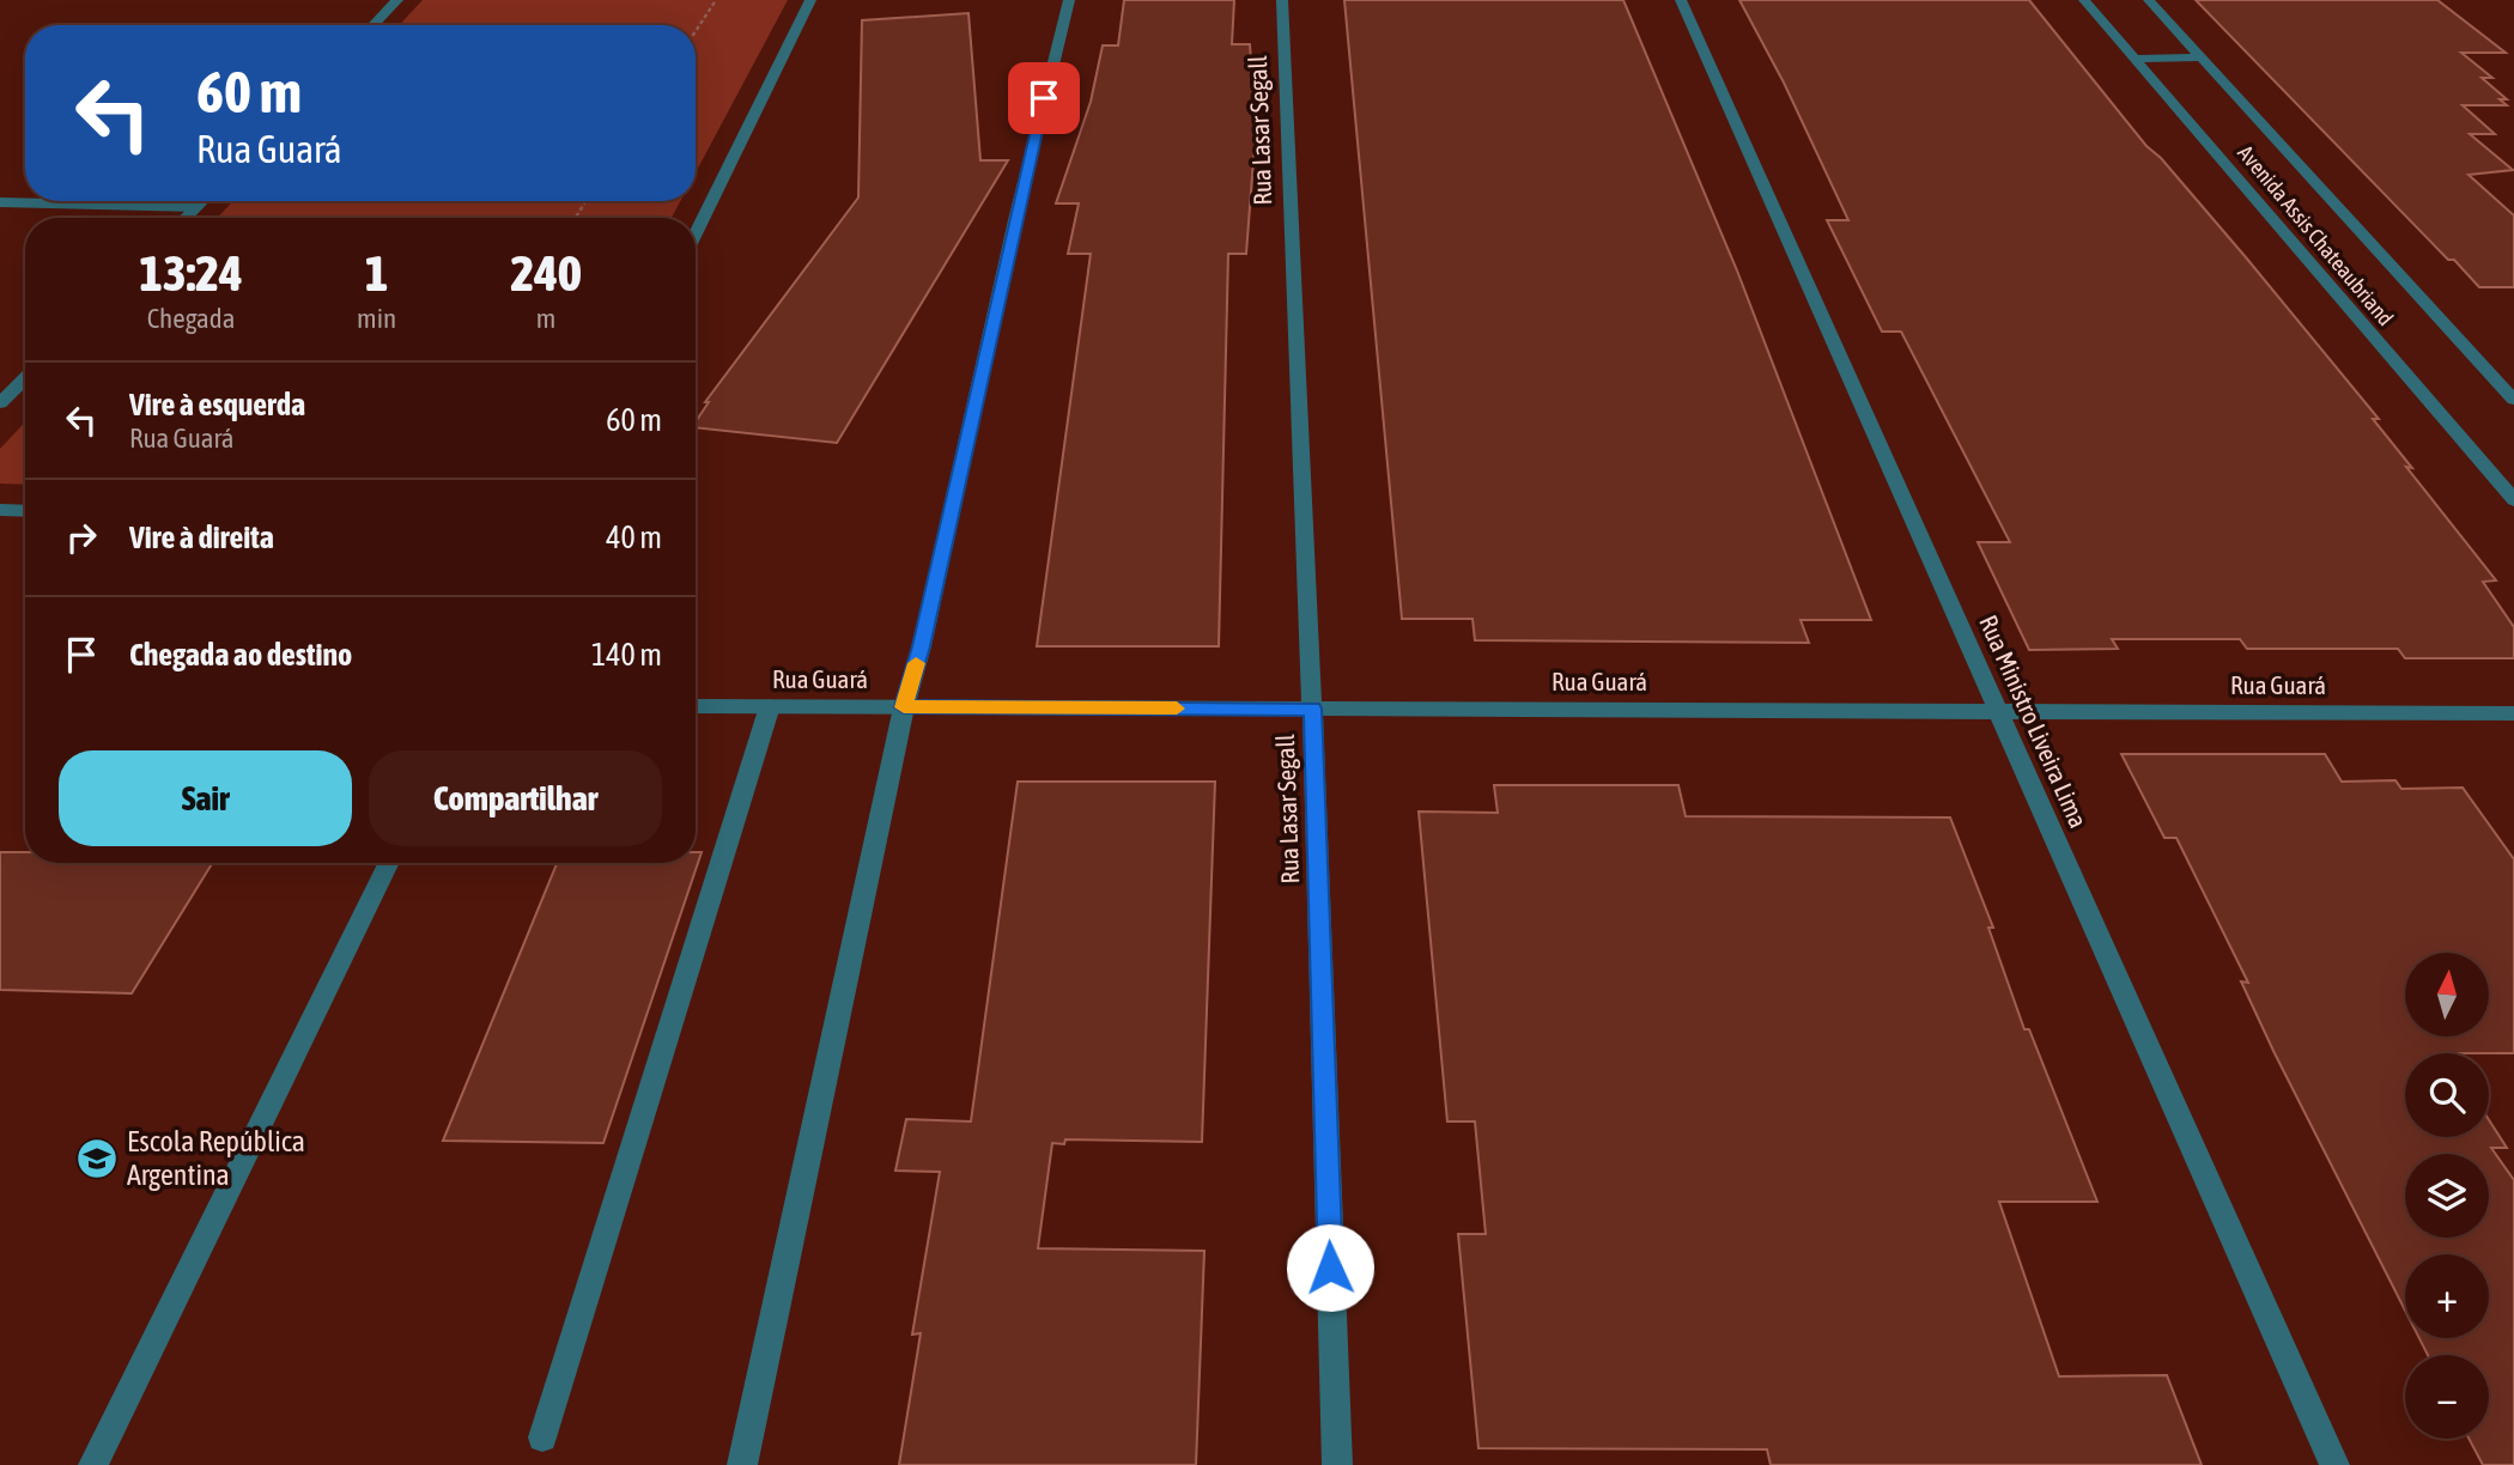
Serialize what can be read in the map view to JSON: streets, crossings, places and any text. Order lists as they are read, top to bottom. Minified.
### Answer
{"streets":{"street":["Rua Lasar Segall","Avenida Assis Chateaubriand","Rua Guará","Rua Ministro Liveira Lima"]},"crossings":[["Rua Lasar Segall","Rua Guará"],["Rua Guará","Rua Ministro Liveira Lima"]],"places":{"school or university":["Escola República Argentina"]},"north":"top","page":{"turn":["60 m","Rua Guará"],"eta":["13:24","Chegada","1","min","240","m"],"list":[{"name":"Vire à esquerda","note":"Rua Guará","value":"60 m"},{"name":"Vire à direita","value":"40 m"},{"name":"Chegada ao destino","value":"140 m"}],"buttons":["Sair","Compartilhar"],"map_buttons":["+","−"]}}
